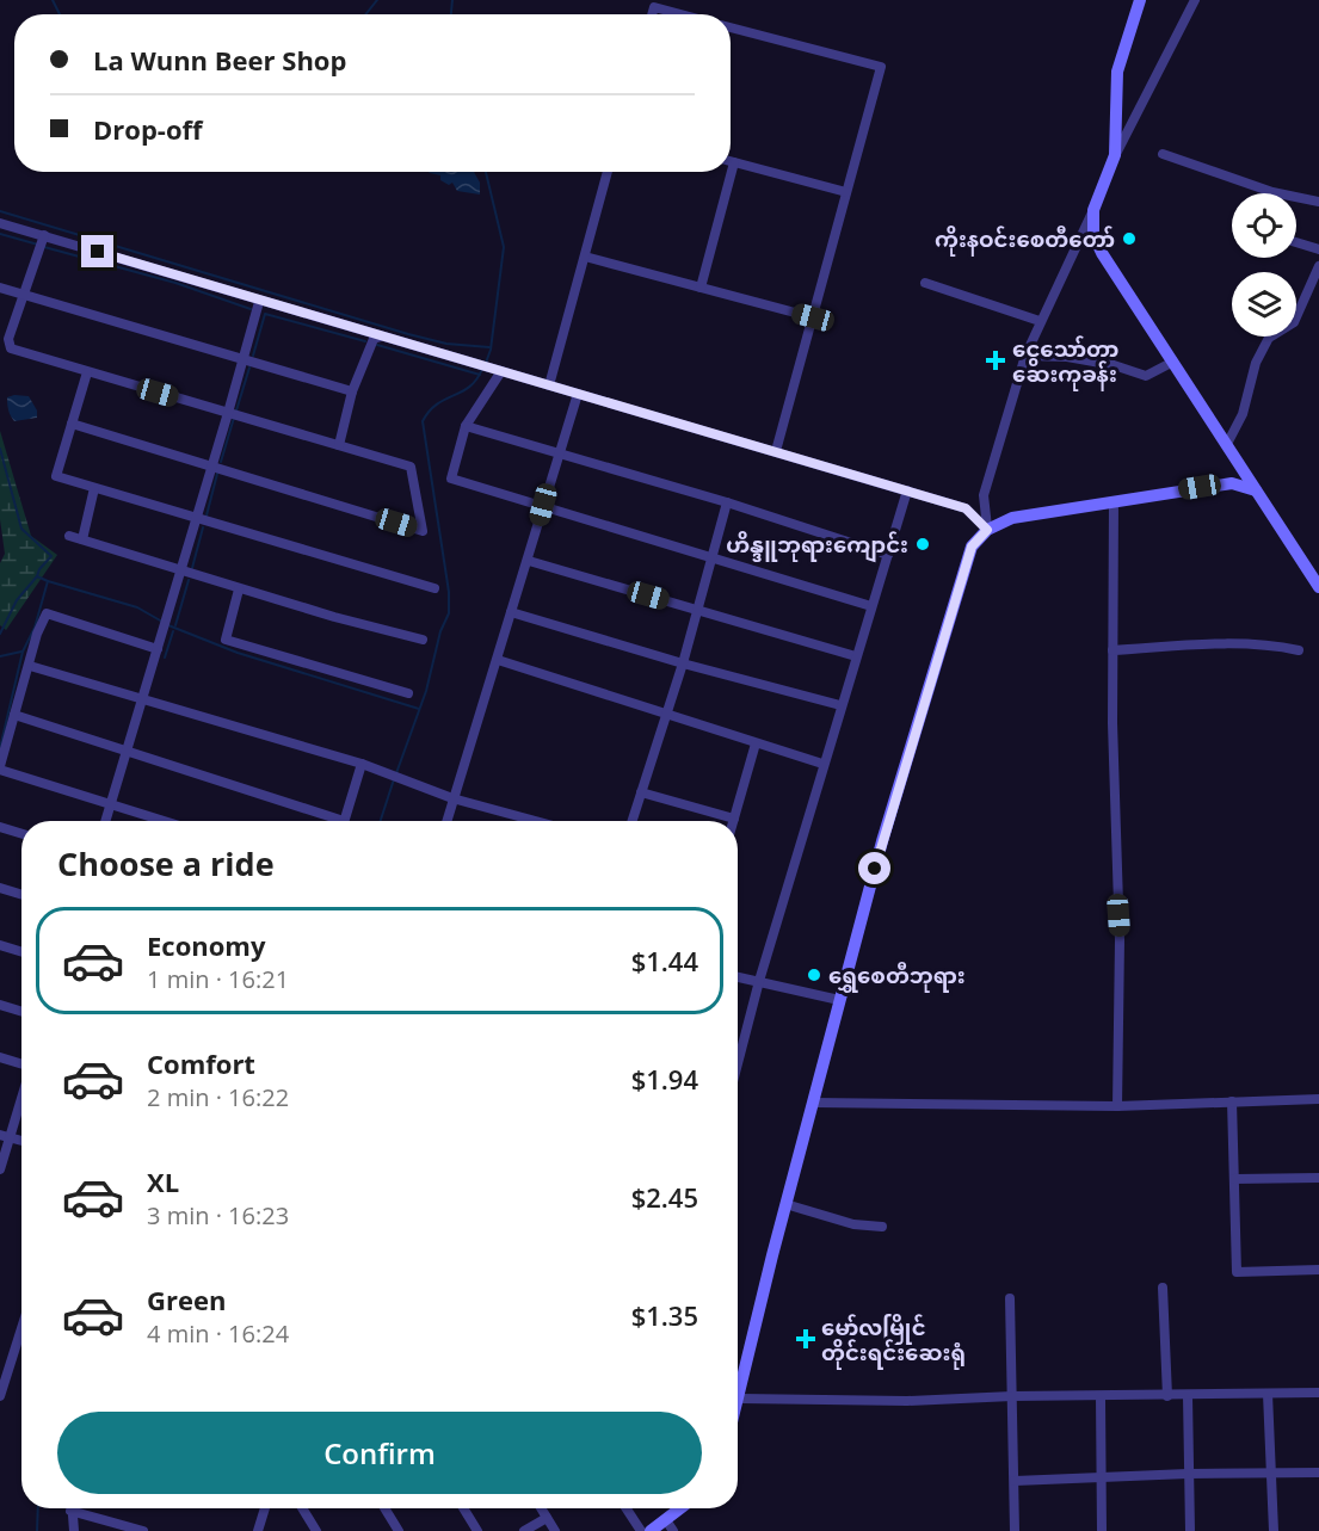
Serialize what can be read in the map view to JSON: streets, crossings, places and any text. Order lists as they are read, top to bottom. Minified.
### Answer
{"places":{"other":["ကိုးနဝင်းစေတီတော်","ဟိန္ဒူဘုရားကျောင်း","ရွှေစေတီဘုရား"],"health":["ငွေသော်တာ ဆေးကုခန်း","မော်လမြိုင် တိုင်းရင်းဆေးရုံ"]},"page":{"banner":["La Wunn Beer Shop","Drop-off"],"heading":"Choose a ride","list":[{"name":"Economy","note":"1 min · 16:21","value":"$1.44"},{"name":"Comfort","note":"2 min · 16:22","value":"$1.94"},{"name":"XL","note":"3 min · 16:23","value":"$2.45"},{"name":"Green","note":"4 min · 16:24","value":"$1.35"}],"buttons":"Confirm"}}
